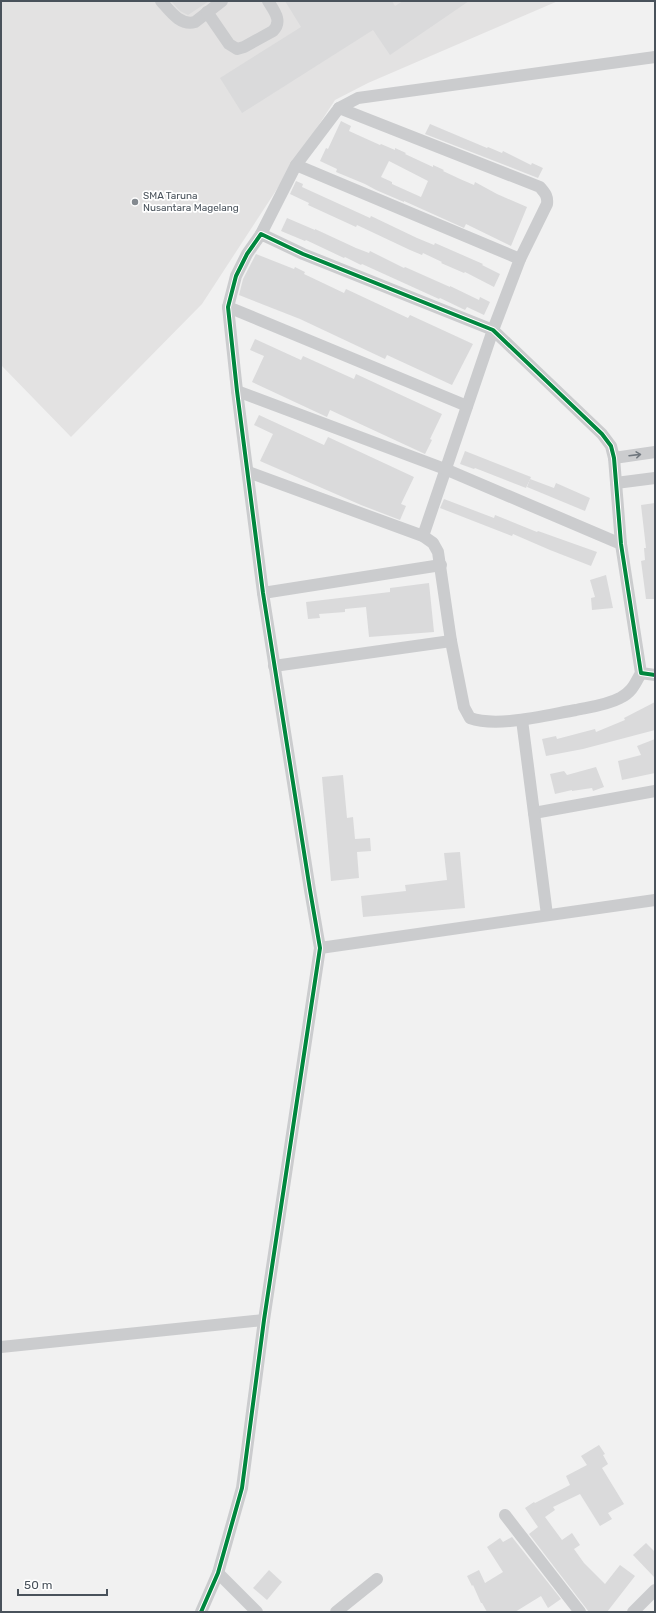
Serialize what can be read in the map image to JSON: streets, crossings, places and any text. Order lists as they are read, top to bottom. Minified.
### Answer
{"places":["SMA Taruna Nusantara Magelang"],"scale_bar":"50 m"}
